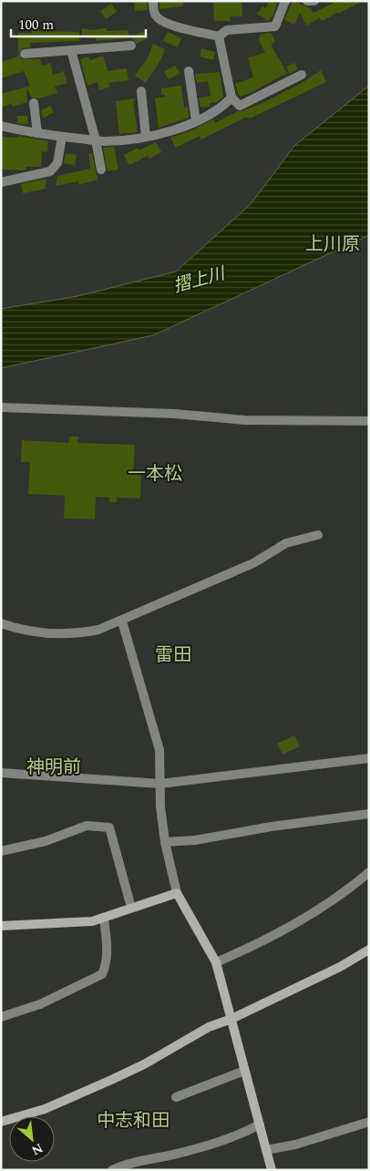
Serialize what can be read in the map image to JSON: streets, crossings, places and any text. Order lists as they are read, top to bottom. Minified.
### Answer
{"districts":["上川原","一本松","雷田","神明前","中志和田"],"water":["摺上川"],"scale_bar":"100 m","north":"bottom right"}
